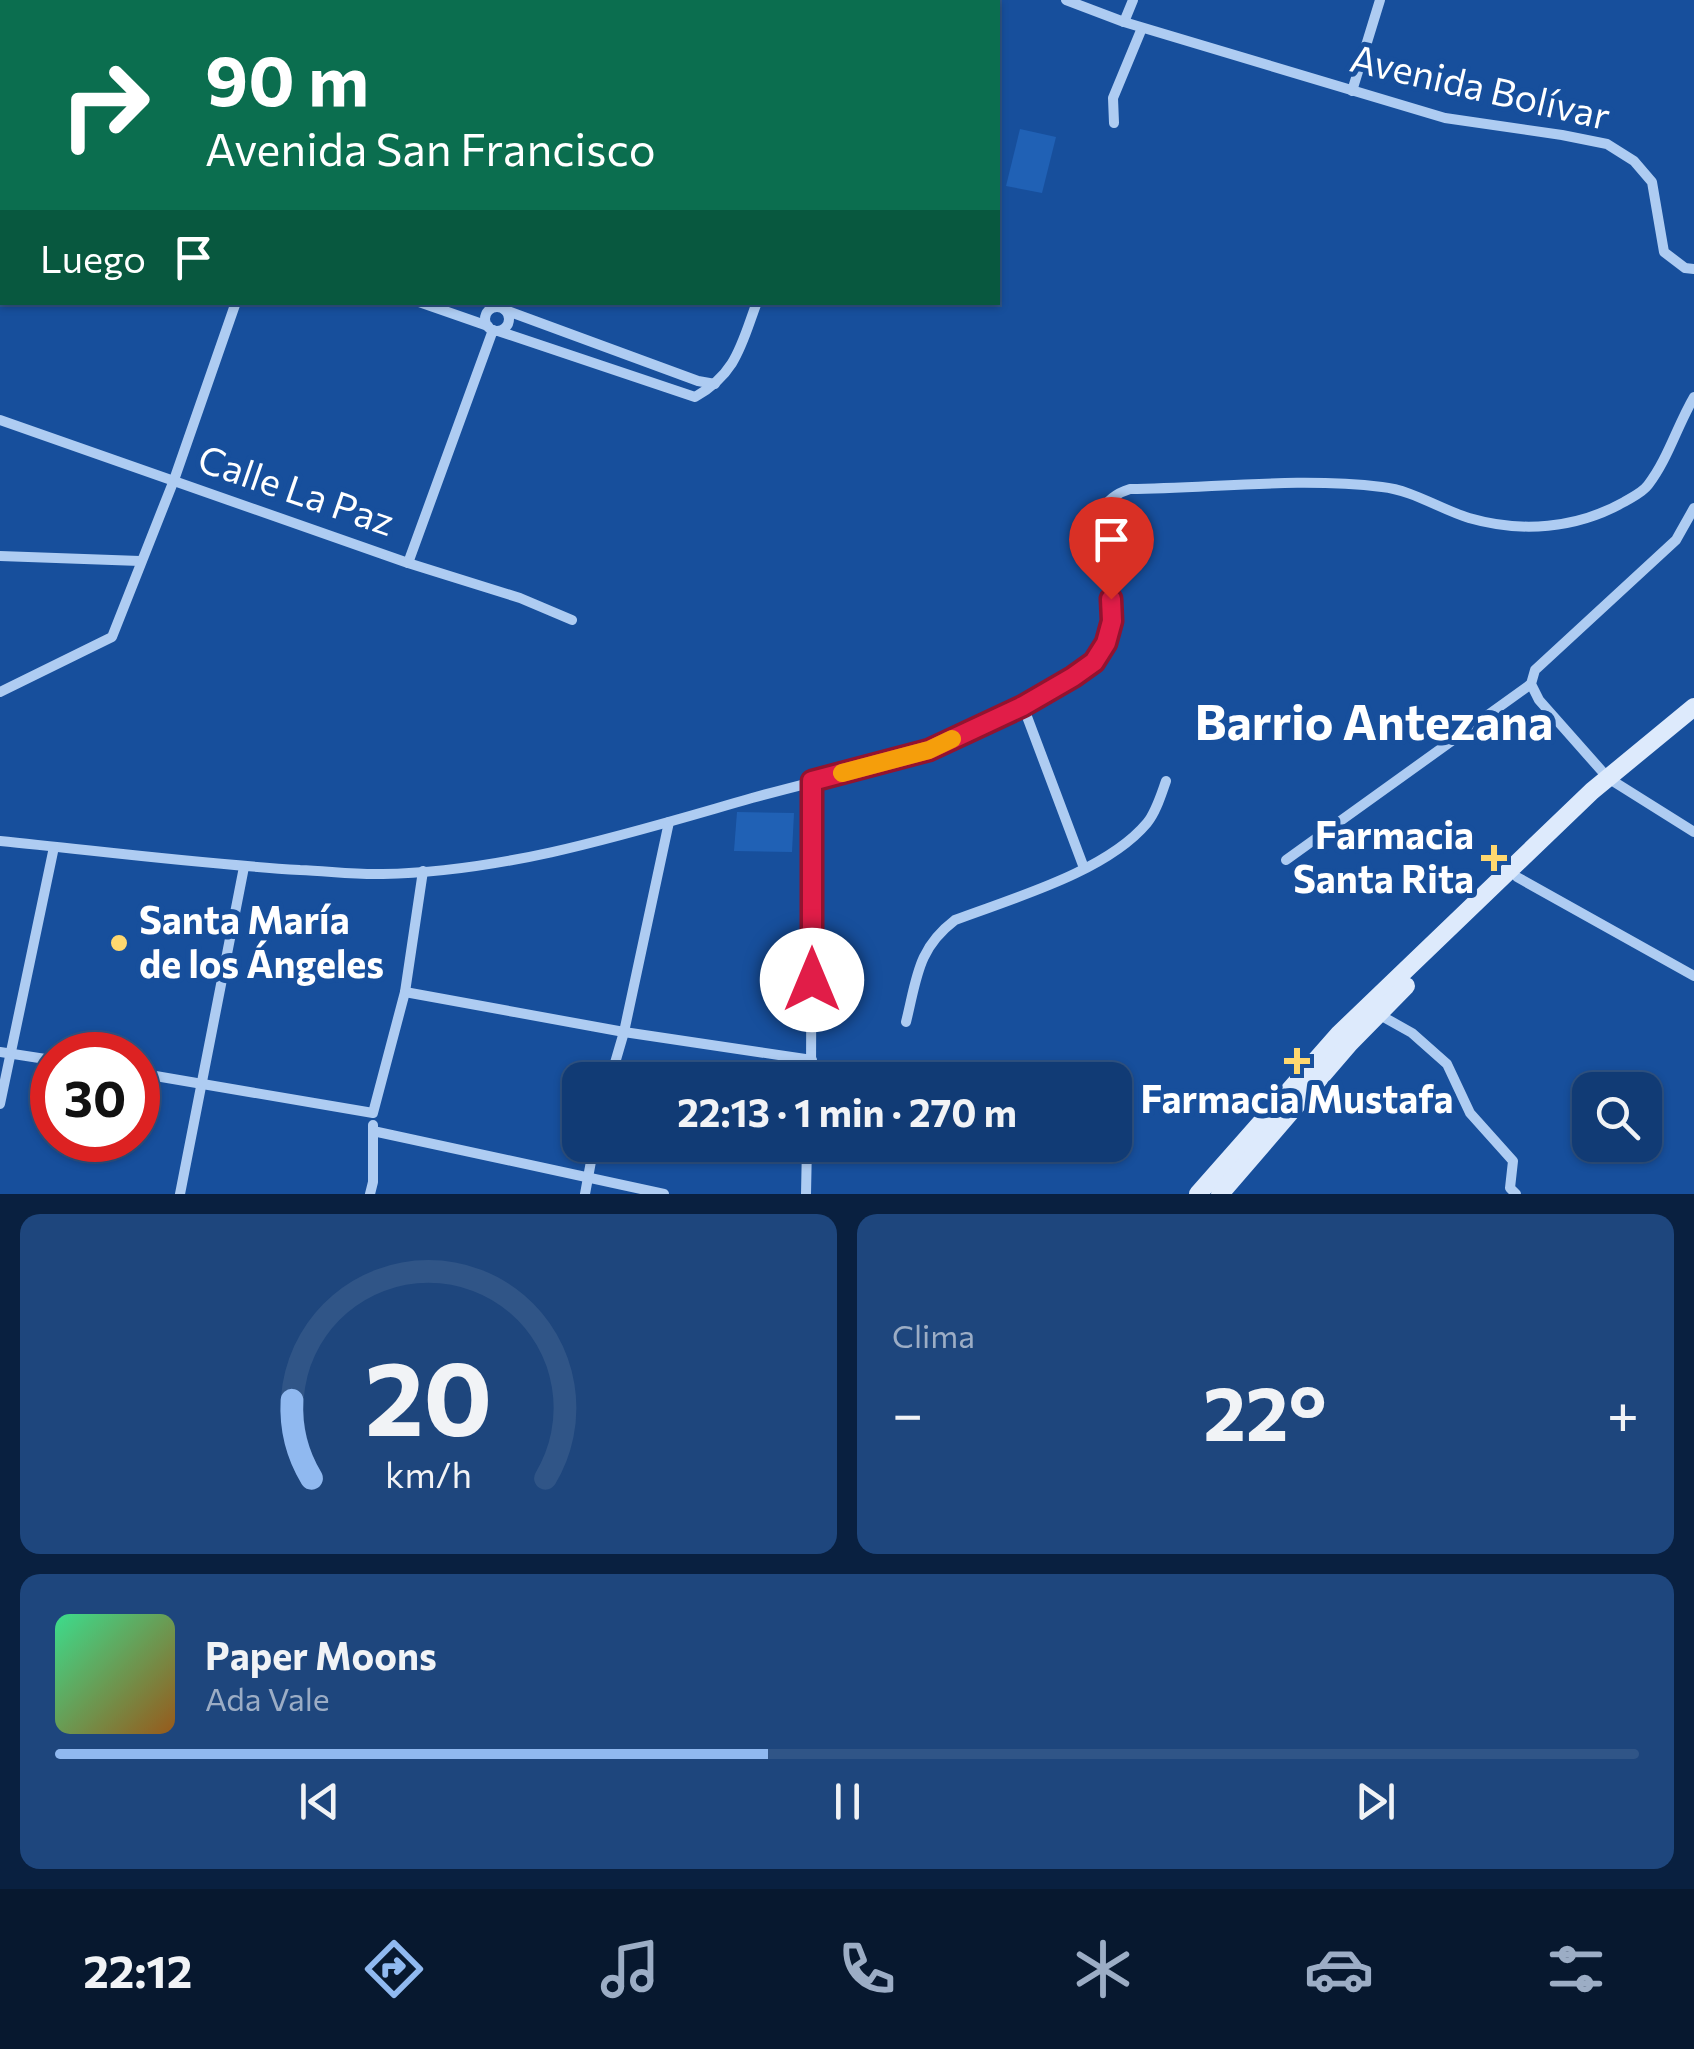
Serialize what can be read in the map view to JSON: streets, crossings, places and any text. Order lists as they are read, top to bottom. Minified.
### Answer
{"streets":{"street":["Avenida Bolívar","Calle La Paz"]},"districts":["Barrio Antezana"],"places":{"health":["Farmacia Santa Rita","Farmacia Mustafa"],"other":["Santa María de los Ángeles"]},"page":{"turn":["90 m","Avenida San Francisco"],"then":"Luego","limit":"30","trip":"22:13 · 1 min · 270 m","tile":"Clima","heat":["−","22°","+"],"song":["Paper Moons","Ada Vale"],"tabs":"22:12","gauge":["20","km/h"]}}
